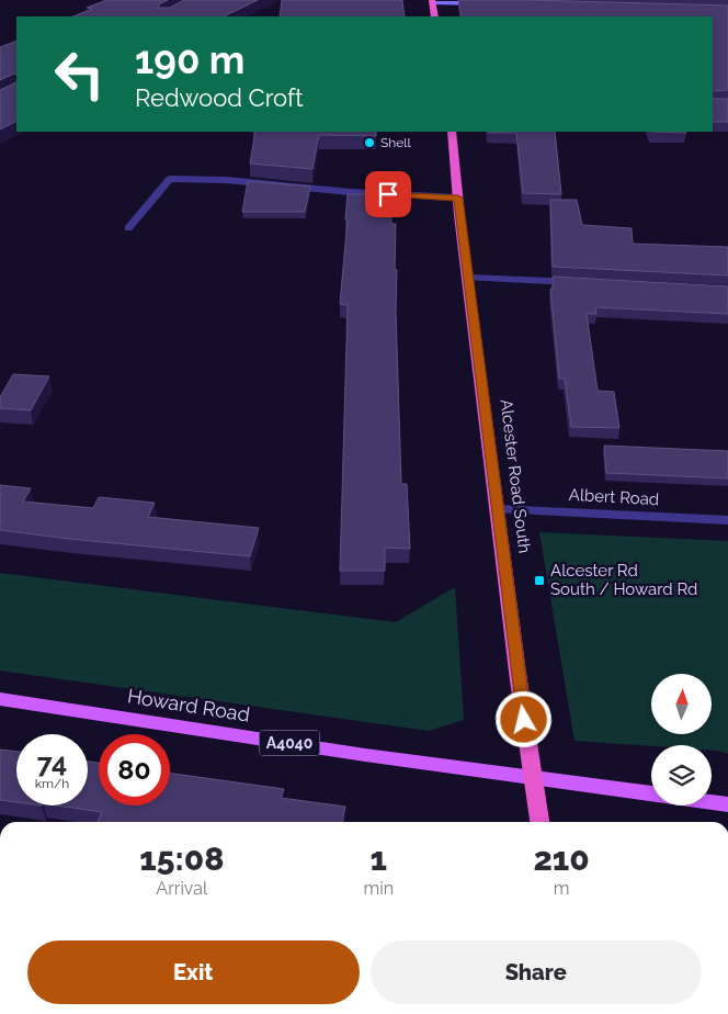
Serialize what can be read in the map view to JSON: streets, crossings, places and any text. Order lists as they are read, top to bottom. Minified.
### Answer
{"streets":{"highway":["Alcester Road South"],"main road":["Howard Road","A4040"],"street":["Albert Road"]},"crossings":[["Alcester Road South","Albert Road"],["Alcester Road South","Howard Road"],["Alcester Road South","A4040"],["Howard Road","A4040"]],"places":{"other":["Shell"],"transit":["Alcester Rd South / Howard Rd"]},"north":"top","page":{"turn":["190 m","Redwood Croft"],"speed":"74 km/h","limit":"80","eta":["15:08","Arrival","1","min","210","m"],"buttons":["Exit","Share"]}}
